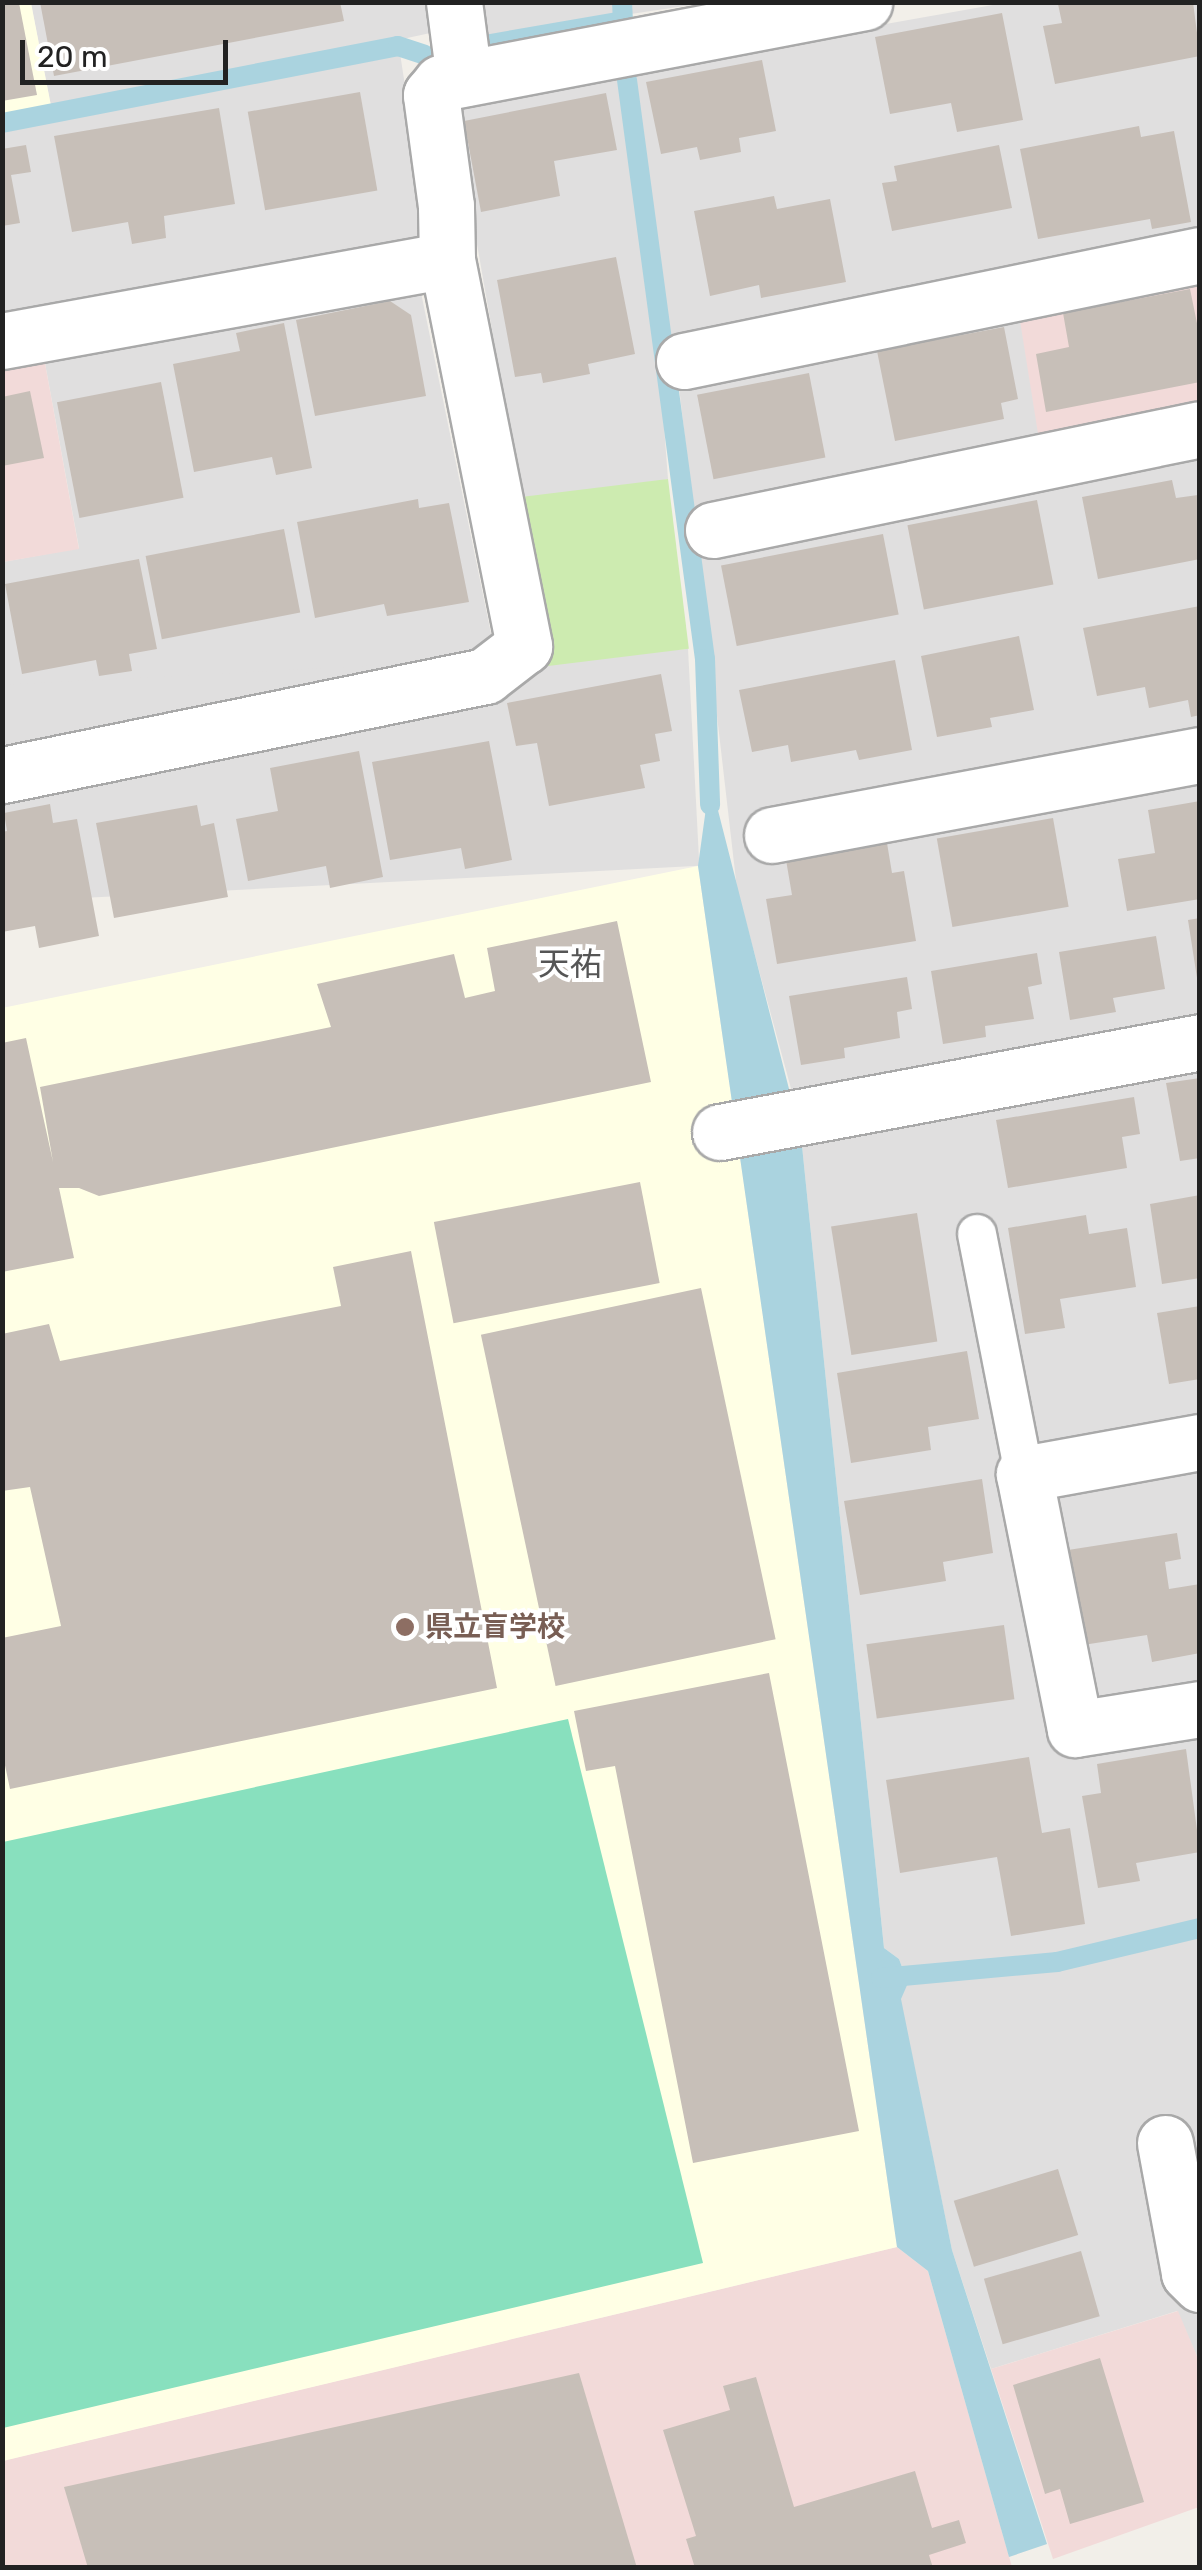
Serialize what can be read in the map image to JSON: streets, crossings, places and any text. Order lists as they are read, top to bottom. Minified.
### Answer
{"districts":["天祐"],"places":["県立盲学校"],"scale_bar":"20 m"}
